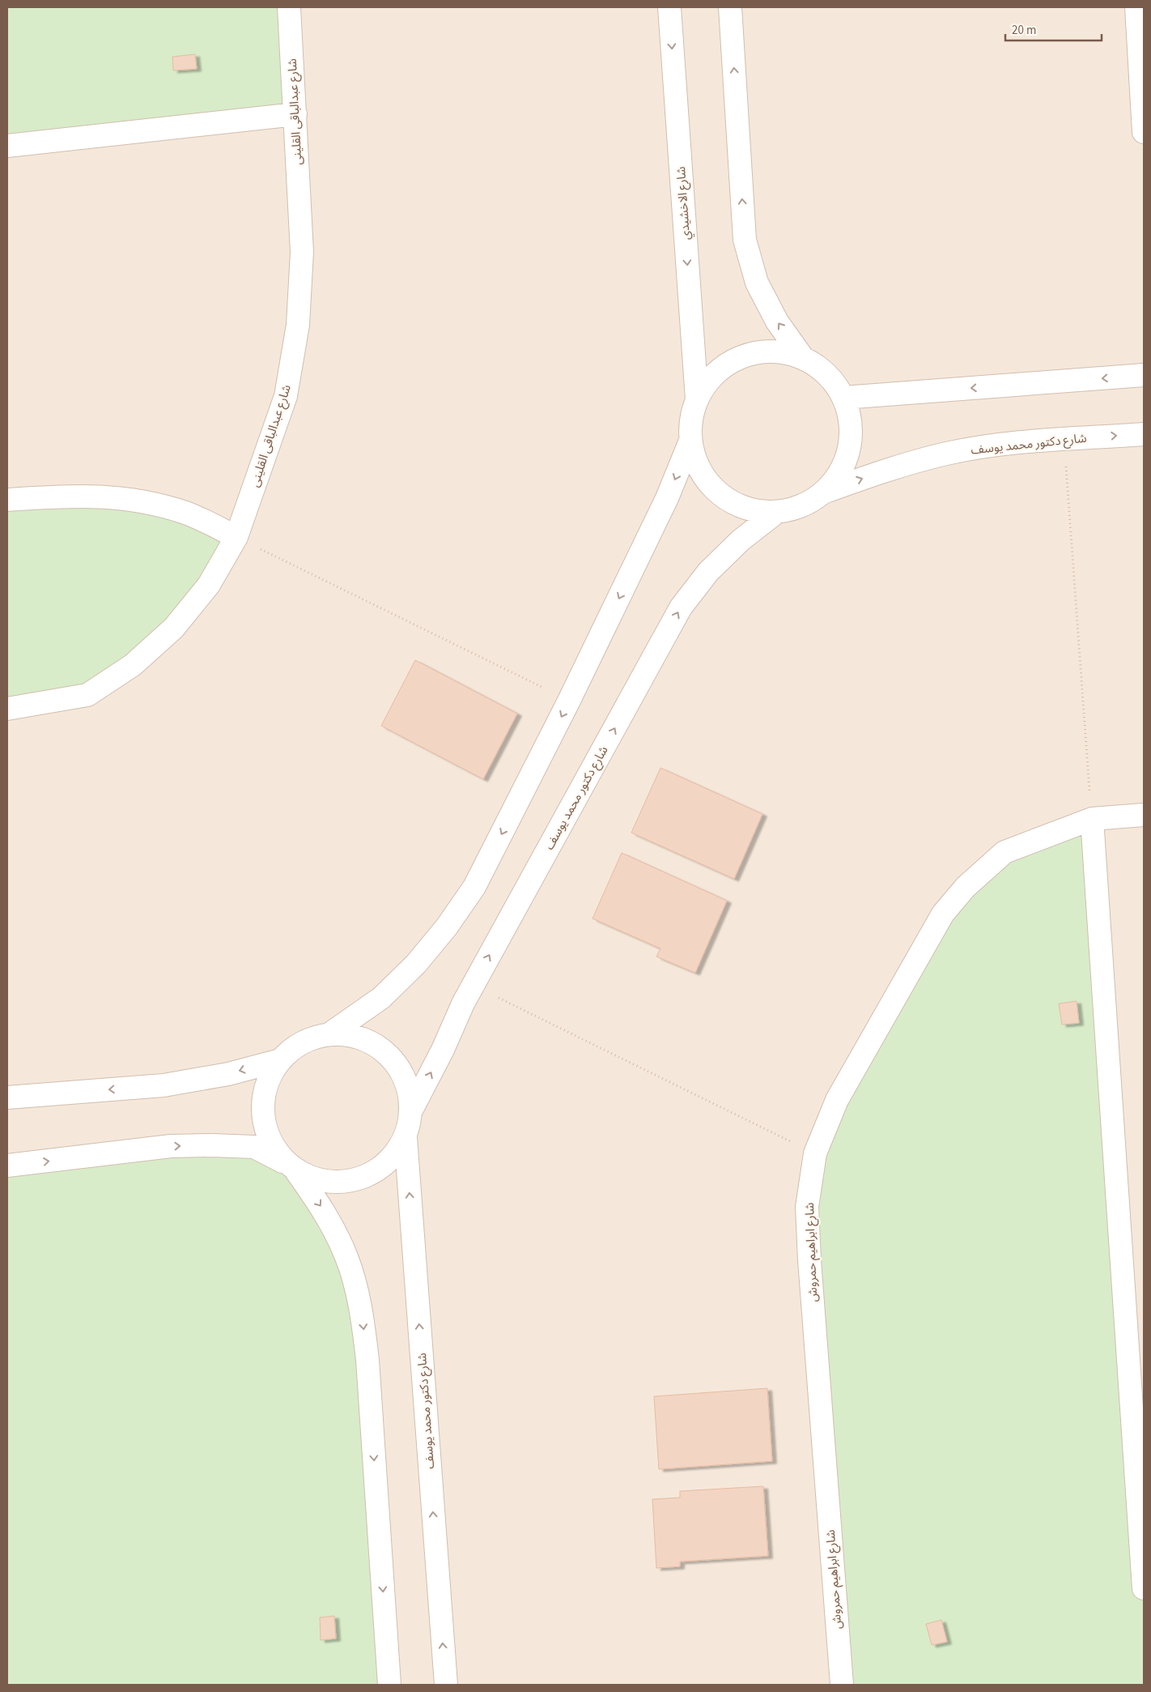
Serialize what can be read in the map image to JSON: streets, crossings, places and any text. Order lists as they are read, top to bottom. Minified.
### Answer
{"streets":{"street":["شارع عبدالباقى القلينى","شارع الاخشيدي","شارع دكتور محمد يوسف","شارع ابراهيم حمروش"]},"scale_bar":"20 m"}
